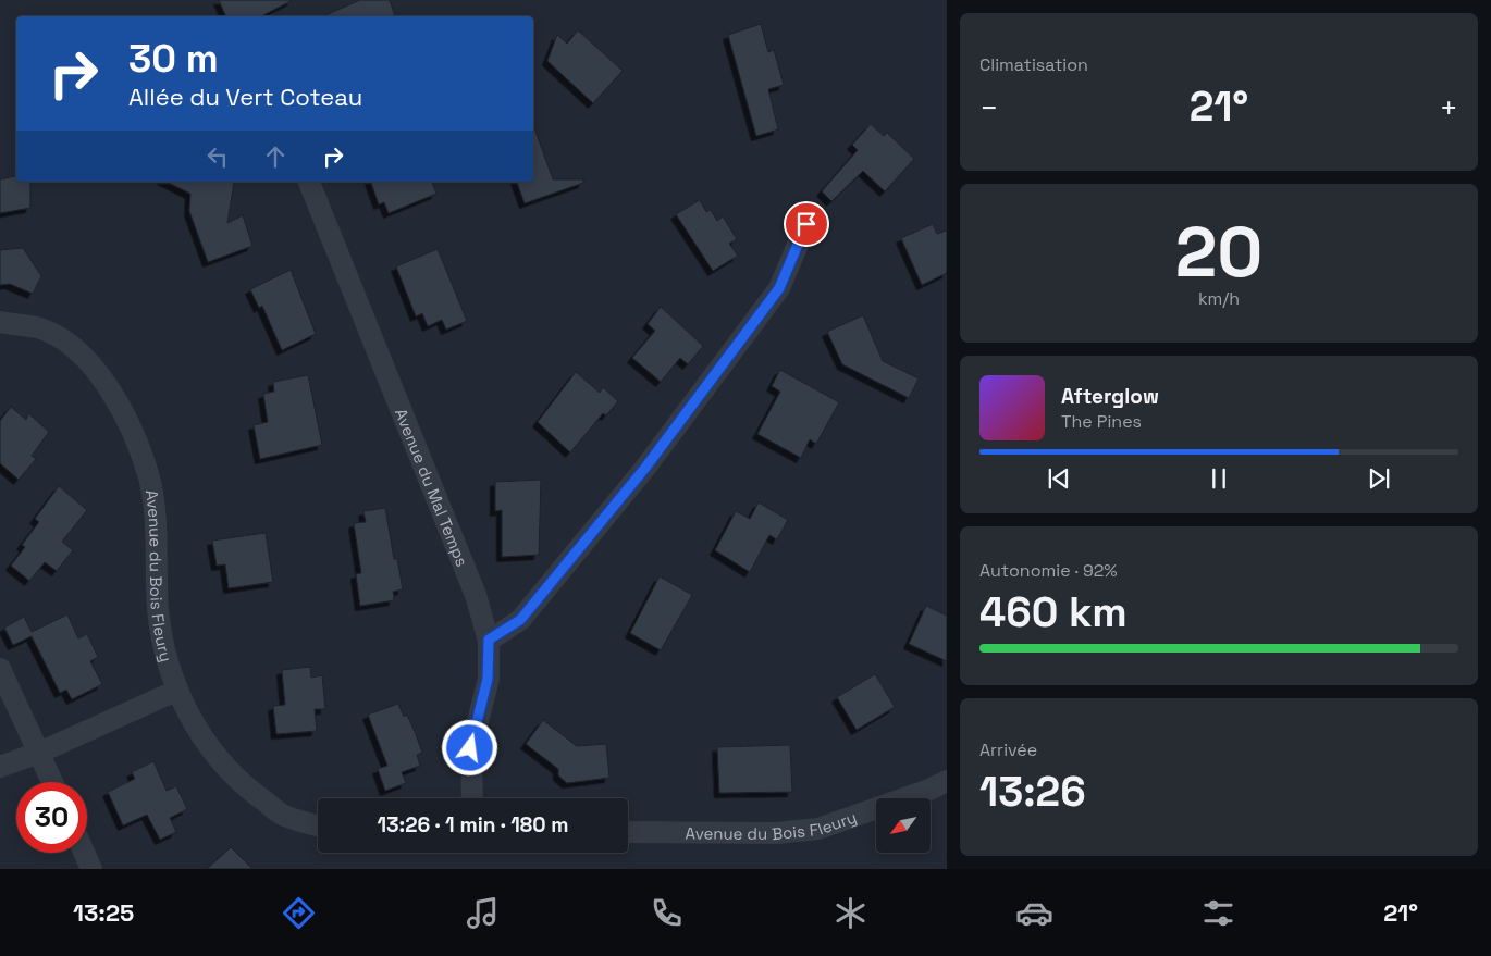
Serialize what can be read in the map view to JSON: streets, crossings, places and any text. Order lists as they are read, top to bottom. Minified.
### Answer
{"streets":{"street":["Avenue du Mal Temps","Avenue du Bois Fleury"]},"north":"bottom left","page":{"tile":["Climatisation",["20","km/h"],["Autonomie · 92%","460 km"],["Arrivée","13:26"]],"turn":["30 m","Allée du Vert Coteau"],"heat":["−","21°","+"],"song":["Afterglow","The Pines"],"limit":"30","trip":"13:26 · 1 min · 180 m","tabs":["13:25","21°"]}}
